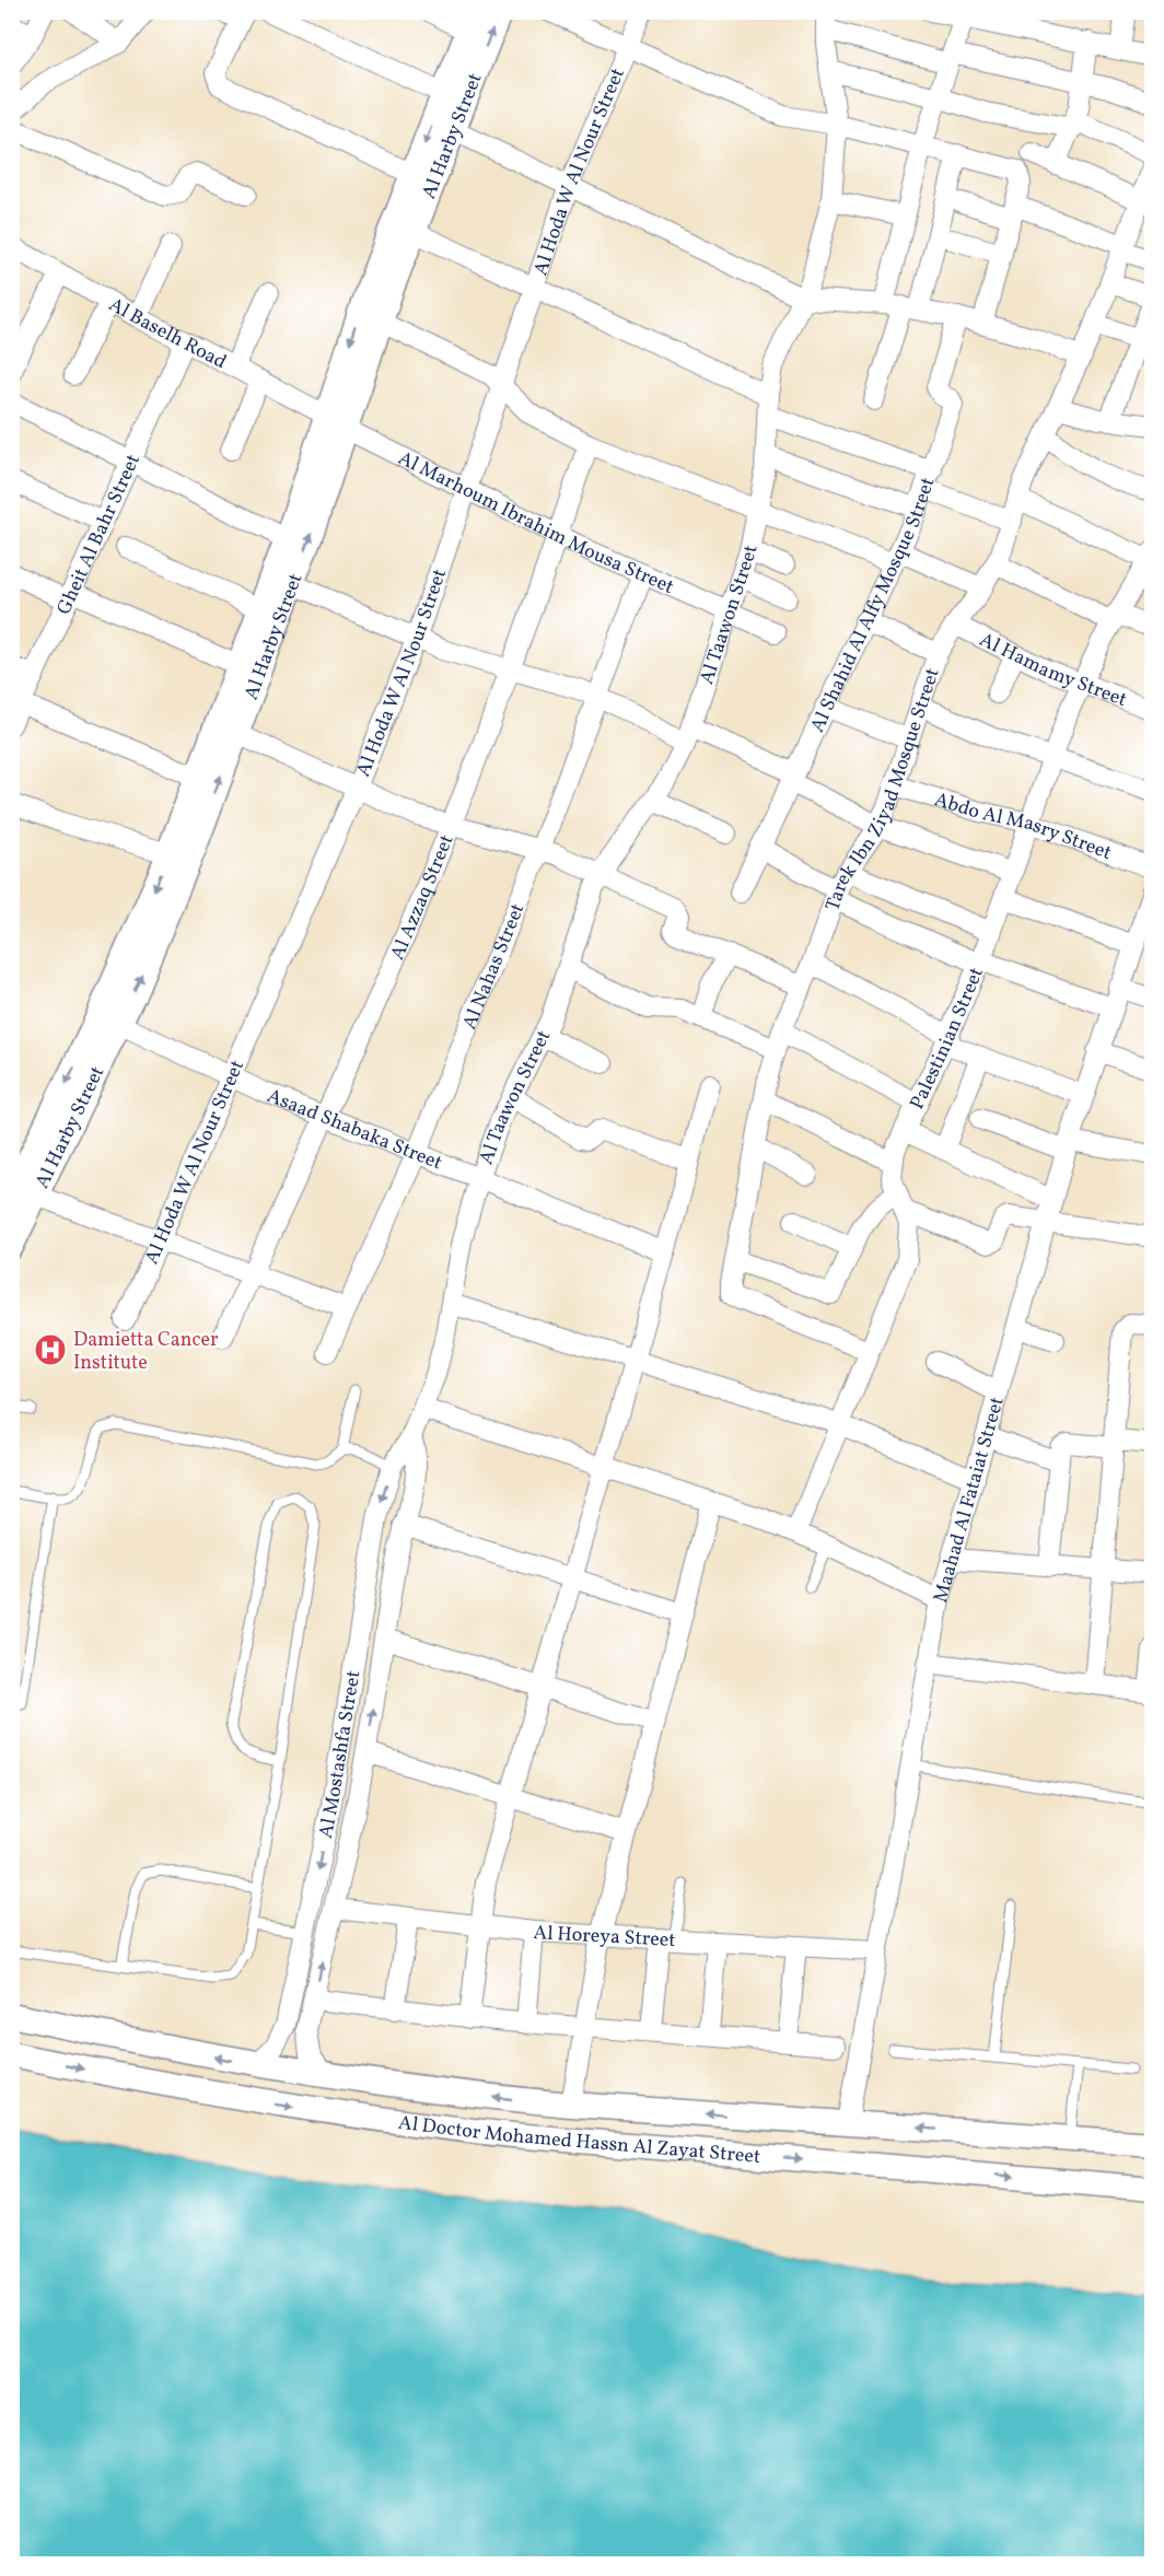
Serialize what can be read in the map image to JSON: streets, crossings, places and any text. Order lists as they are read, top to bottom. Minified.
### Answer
{"streets":{"street":["Al Harby Street","Al Hoda W Al Nour Street","Al Baselh Road","Al Marhoum Ibrahim Mousa Street","Gheit Al Bahr Street","Al Shahid Al Alfy Mosque Street","Al Taawon Street","Al Hamamy Street","Tarek Ibn Ziyad Mosque Street","Abdo Al Masry Street","Al Azzaq Street","Al Nahas Street","Palestinian Street","Asaad Shabaka Street","Maahad Al Fataiat Street","Al Mostashfa Street","Al Horeya Street","Al Doctor Mohamed Hassn Al Zayat Street"]},"crossings":[["Al Harby Street","Al Baselh Road"],["Al Harby Street","Al Marhoum Ibrahim Mousa Street"],["Al Harby Street","Asaad Shabaka Street"],["Al Hoda W Al Nour Street","Al Marhoum Ibrahim Mousa Street"],["Al Hoda W Al Nour Street","Asaad Shabaka Street"],["Al Baselh Road","Al Marhoum Ibrahim Mousa Street"],["Al Baselh Road","Gheit Al Bahr Street"],["Al Marhoum Ibrahim Mousa Street","Al Taawon Street"],["Al Marhoum Ibrahim Mousa Street","Al Azzaq Street"],["Al Marhoum Ibrahim Mousa Street","Al Nahas Street"],["Al Taawon Street","Asaad Shabaka Street"],["Al Taawon Street","Al Mostashfa Street"],["Al Hamamy Street","Tarek Ibn Ziyad Mosque Street"],["Al Hamamy Street","Palestinian Street"],["Tarek Ibn Ziyad Mosque Street","Abdo Al Masry Street"],["Abdo Al Masry Street","Palestinian Street"],["Al Azzaq Street","Asaad Shabaka Street"],["Al Nahas Street","Asaad Shabaka Street"],["Asaad Shabaka Street","Al Mostashfa Street"],["Maahad Al Fataiat Street","Al Horeya Street"],["Maahad Al Fataiat Street","Al Doctor Mohamed Hassn Al Zayat Street"],["Al Mostashfa Street","Al Horeya Street"],["Al Mostashfa Street","Al Doctor Mohamed Hassn Al Zayat Street"]],"places":{"hospital":["Damietta Cancer Institute"]}}
